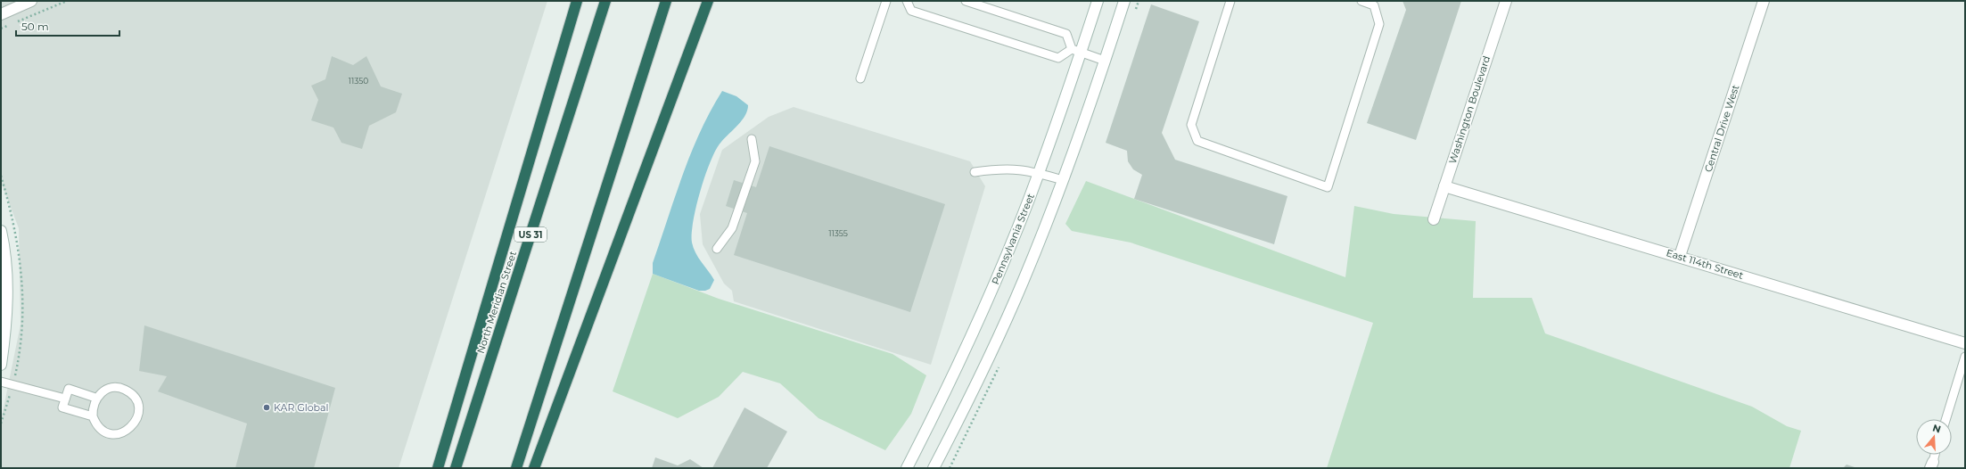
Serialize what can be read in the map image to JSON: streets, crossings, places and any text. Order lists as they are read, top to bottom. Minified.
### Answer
{"streets":{"highway":["US 31","North Meridian Street"],"street":["Washington Boulevard","Central Drive West","Pennsylvania Street","East 114th Street"]},"crossings":[["Washington Boulevard","East 114th Street"],["Central Drive West","East 114th Street"]],"places":["KAR Global"],"house_numbers":["11350","11355"],"scale_bar":"50 m","north":"top"}
